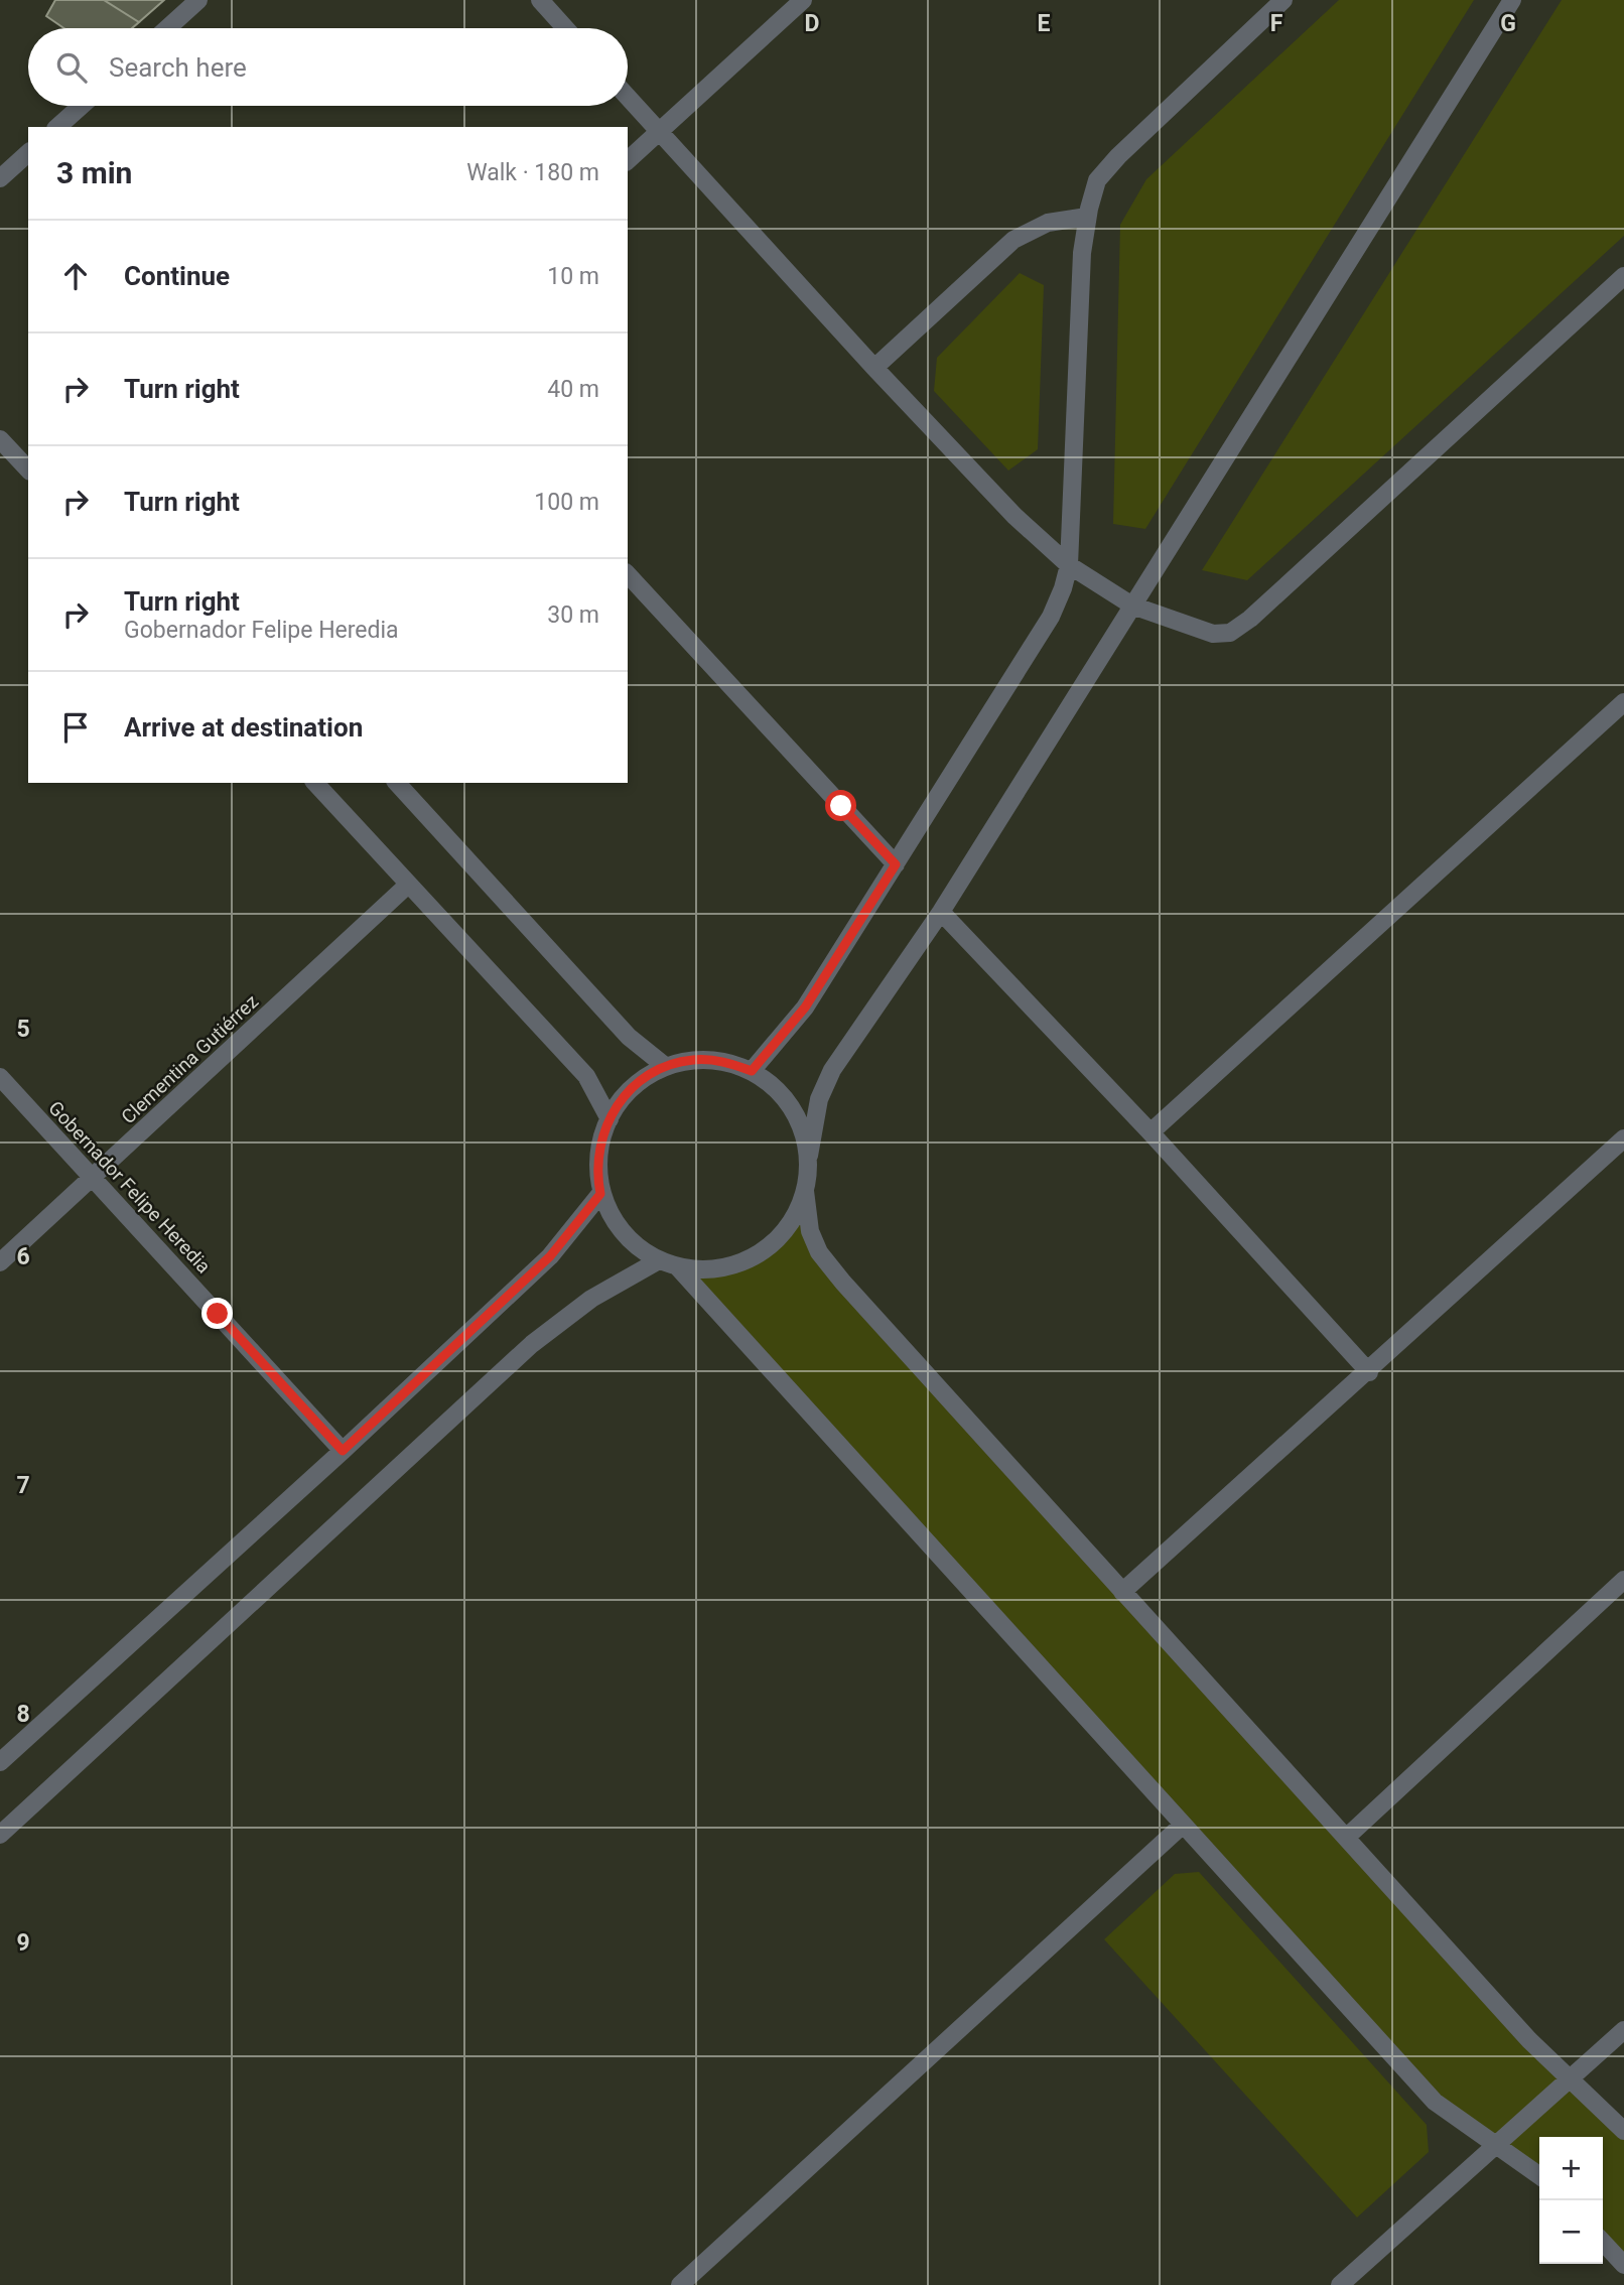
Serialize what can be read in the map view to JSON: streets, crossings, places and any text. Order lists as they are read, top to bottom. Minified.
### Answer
{"streets":{"street":["Clementina Gutiérrez","Gobernador Felipe Heredia"]},"crossings":[["Clementina Gutiérrez","Gobernador Felipe Heredia"]],"page":{"search":"Search here","heading":["3 min","Walk · 180 m"],"list":[["Continue","10 m"],["Turn right","40 m"],["Turn right","100 m"],["Turn right","Gobernador Felipe Heredia","30 m"],"Arrive at destination"],"map_buttons":["+","−"]},"grid":{"columns":["D","E","F","G"],"rows":["5","6","7","8","9"]}}
